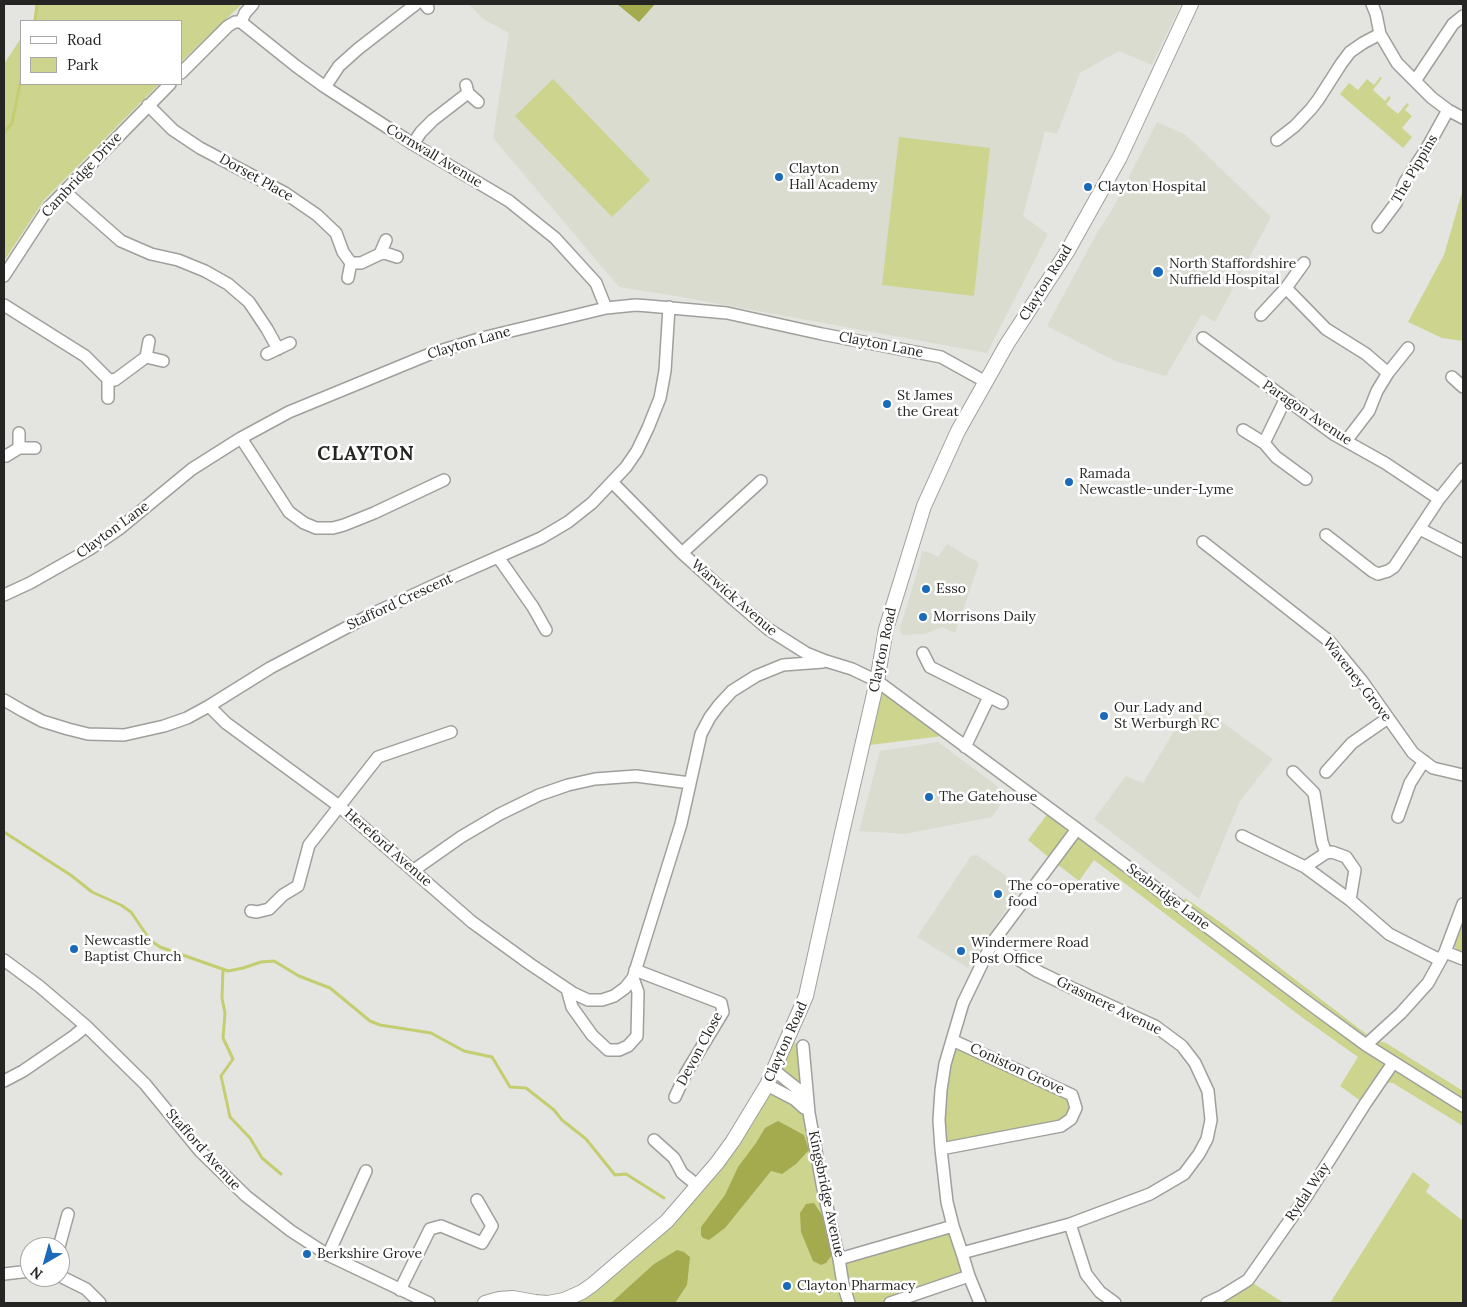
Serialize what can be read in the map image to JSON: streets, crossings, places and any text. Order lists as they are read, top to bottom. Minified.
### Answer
{"streets":{"main road":["Clayton Road"],"street":["Cornwall Avenue","The Pippins","Cambridge Drive","Dorset Place","Clayton Lane","Paragon Avenue","Warwick Avenue","Stafford Crescent","Waveney Grove","Hereford Avenue","Seabridge Lane","Grasmere Avenue","Devon Close","Coniston Grove","Stafford Avenue","Rydal Way","Kingsbridge Avenue"]},"crossings":[["Cornwall Avenue","Clayton Lane"],["Cambridge Drive","Dorset Place"],["Clayton Road","Clayton Lane"],["Clayton Road","Warwick Avenue"],["Clayton Road","Seabridge Lane"],["Clayton Road","Kingsbridge Avenue"],["Clayton Lane","Stafford Crescent"],["Warwick Avenue","Stafford Crescent"],["Warwick Avenue","Hereford Avenue"],["Warwick Avenue","Seabridge Lane"],["Stafford Crescent","Hereford Avenue"],["Hereford Avenue","Devon Close"],["Seabridge Lane","Rydal Way"]],"districts":["CLAYTON"],"places":["Clayton Hall Academy","Clayton Hospital","North Staffordshire Nuffield Hospital","St James the Great","Ramada Newcastle-under-Lyme","Esso","Morrisons Daily","Our Lady and St Werburgh RC","The Gatehouse","The co-operative food","Newcastle Baptist Church","Windermere Road Post Office","Berkshire Grove","Clayton Pharmacy"],"legend":["Road","Park"],"north":"bottom left"}
